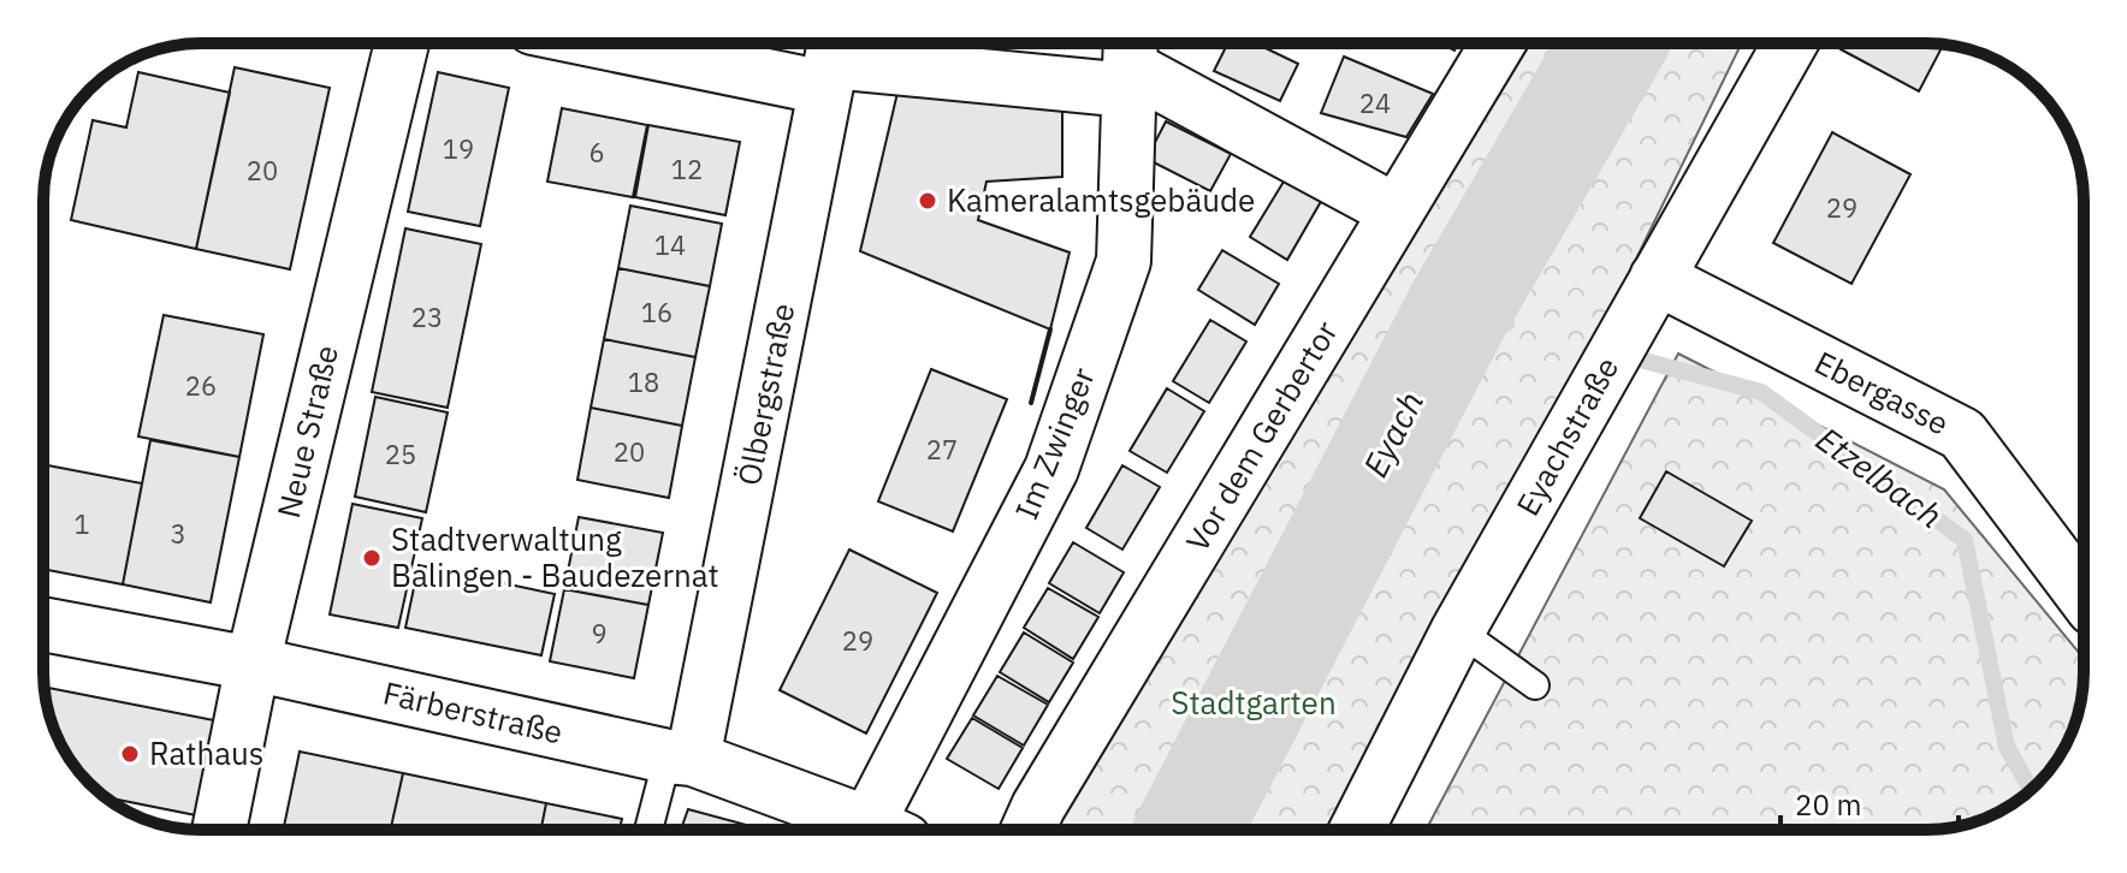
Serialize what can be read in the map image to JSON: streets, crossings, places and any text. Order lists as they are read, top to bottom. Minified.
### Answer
{"streets":{"street":["Ebergasse","Ölbergstraße","Neue Straße","Vor dem Gerbertor","Eyachstraße","Im Zwinger","Färberstraße"]},"crossings":[["Ebergasse","Eyachstraße"],["Ölbergstraße","Färberstraße"],["Neue Straße","Färberstraße"]],"water":["Eyach","Etzelbach"],"parks":["Stadtgarten"],"places":["Kameralamtsgebäude","Stadtverwaltung Balingen - Baudezernat","Rathaus"],"house_numbers":["24","19","6","12","20","29","14","16","23","18","26","27","20","25","1","3","9","29"],"scale_bar":"20 m"}
